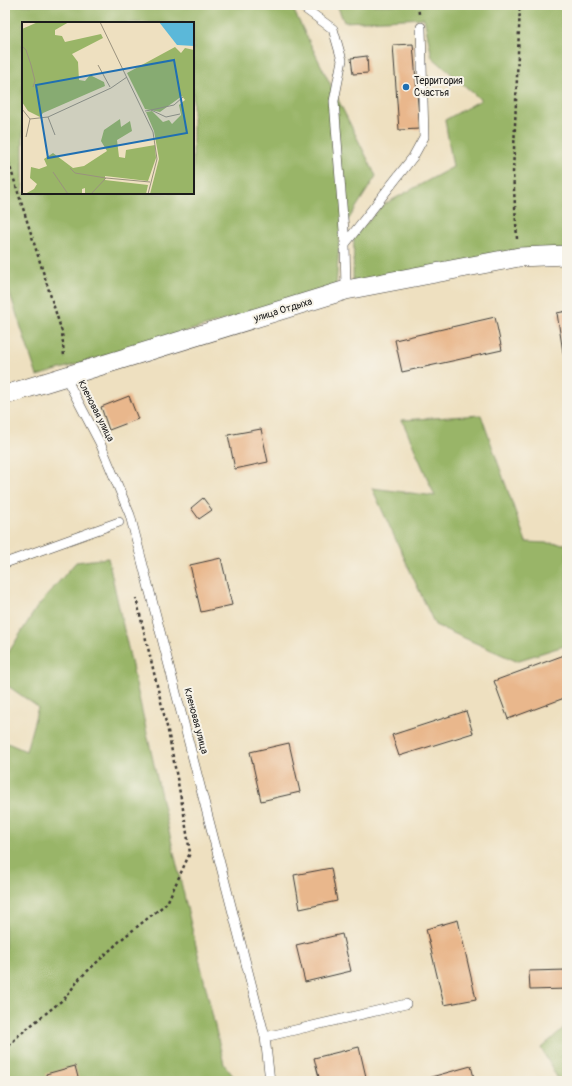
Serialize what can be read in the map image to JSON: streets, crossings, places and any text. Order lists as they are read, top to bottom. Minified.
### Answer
{"streets":{"street":["улица Отдыха"],"lane":["Кленовая улица"]},"crossings":[["улица Отдыха","Кленовая улица"]],"places":["Территория Счастья"]}
